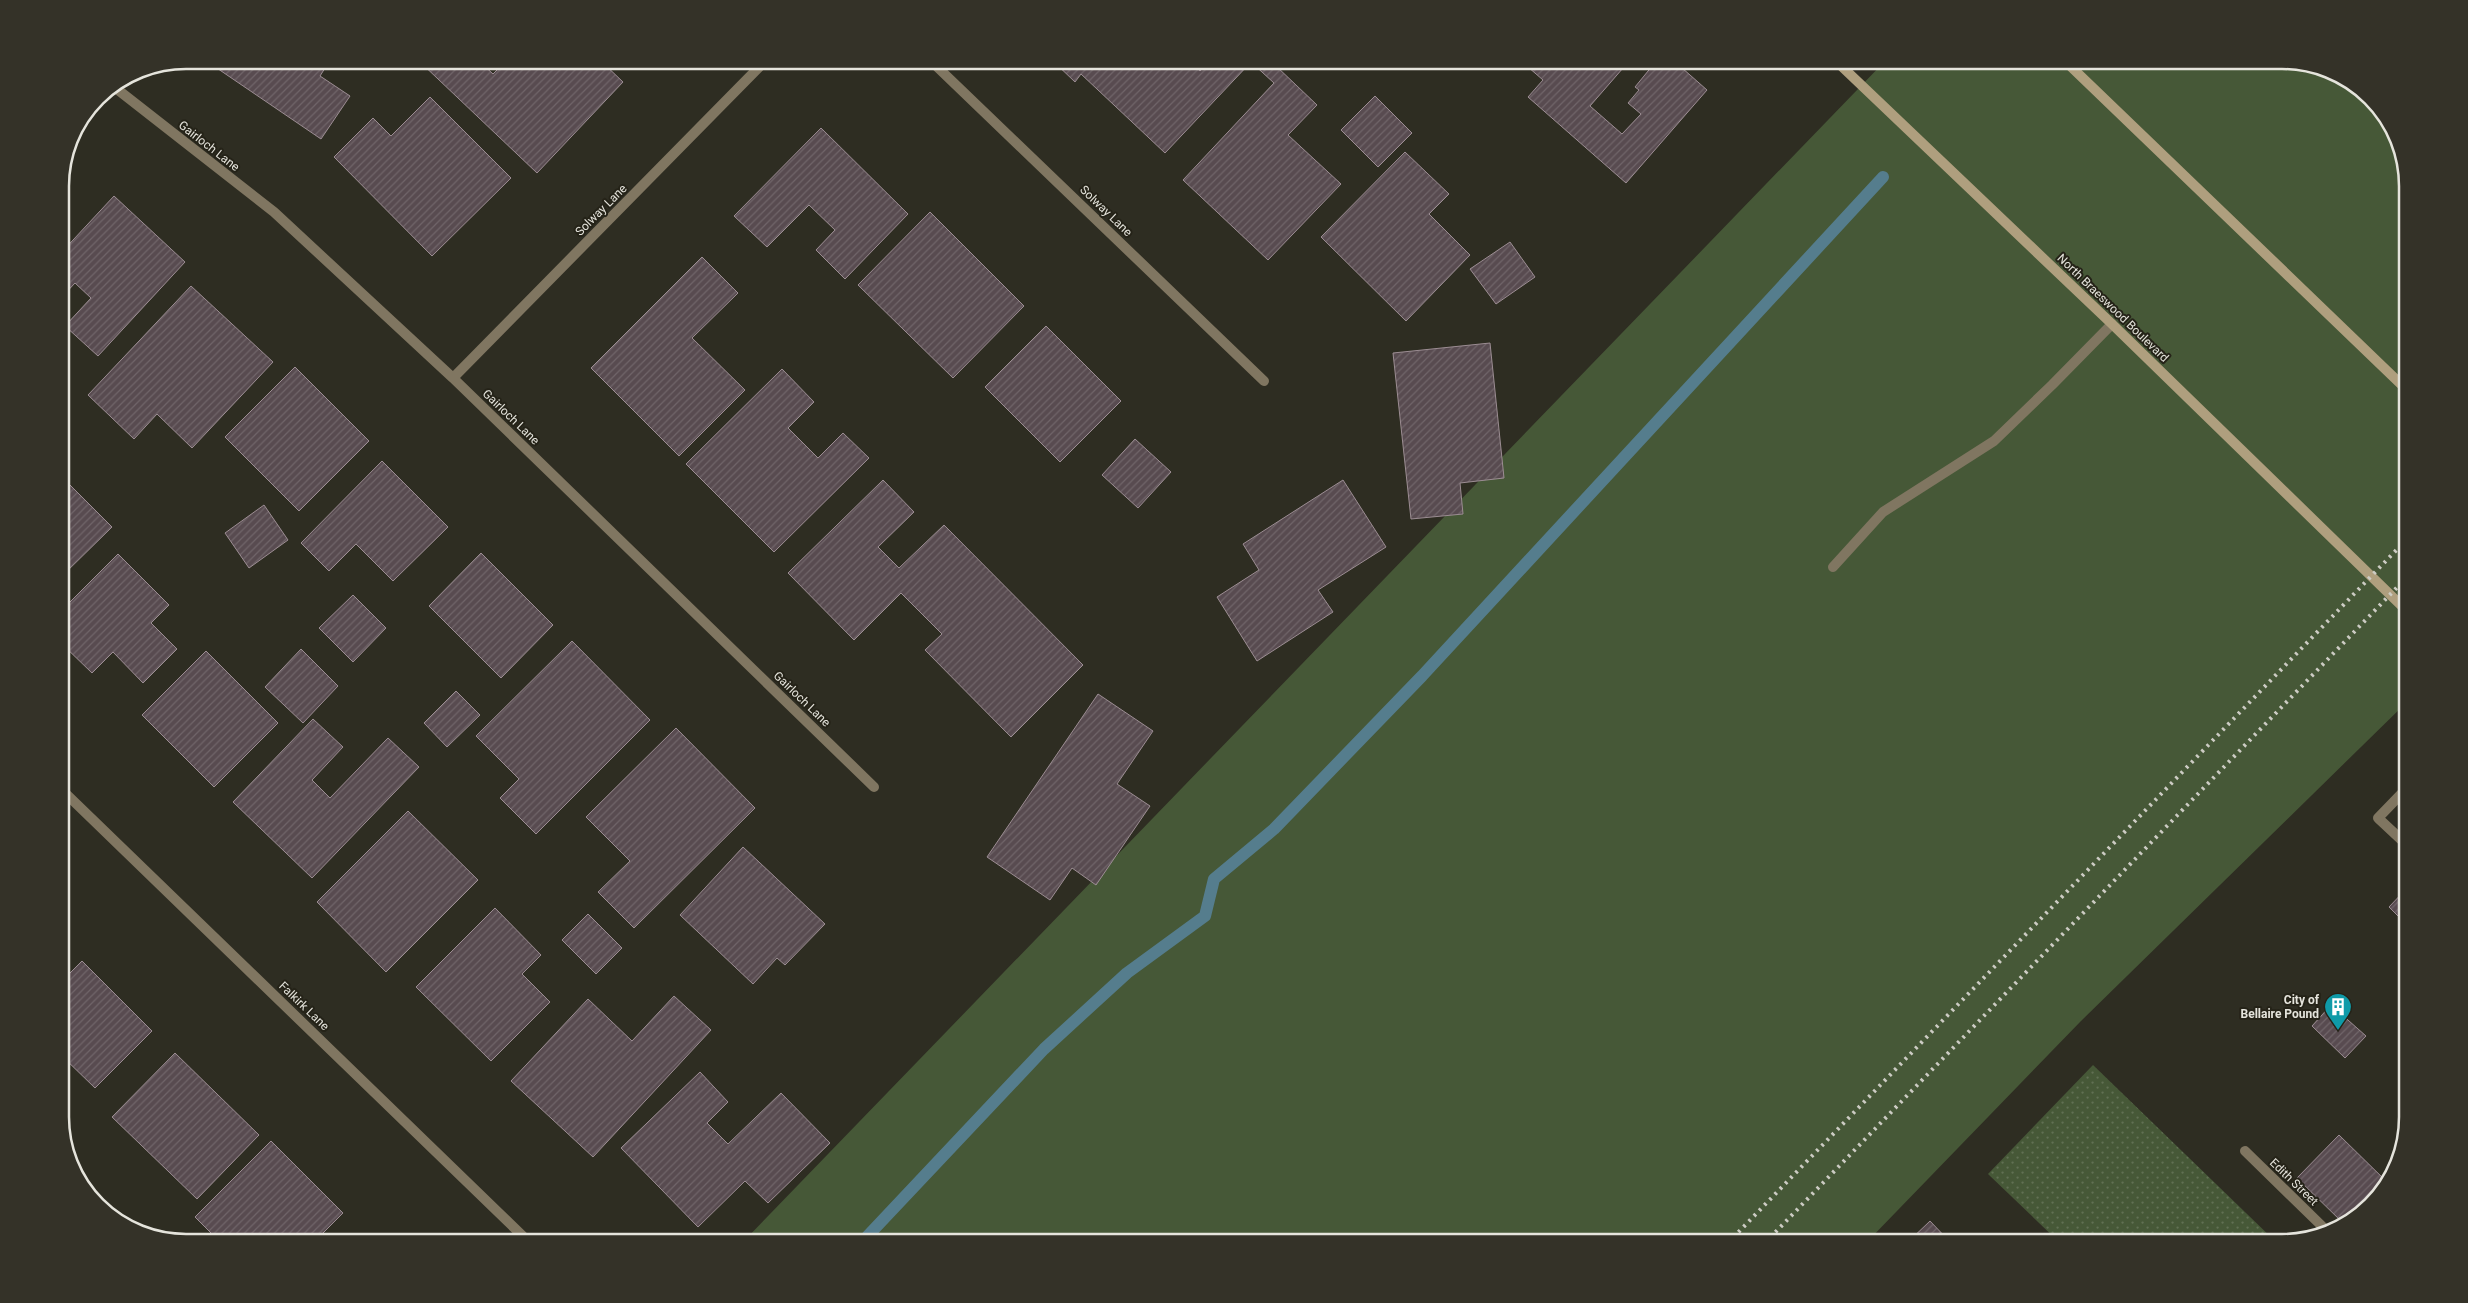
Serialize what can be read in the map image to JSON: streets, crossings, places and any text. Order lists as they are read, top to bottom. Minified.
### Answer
{"streets":{"main road":["North Braeswood Boulevard"],"street":["Gairloch Lane","Solway Lane","Falkirk Lane","Edith Street"]},"crossings":[["Gairloch Lane","Solway Lane"]],"places":{"building":["City of Bellaire Pound"]}}
